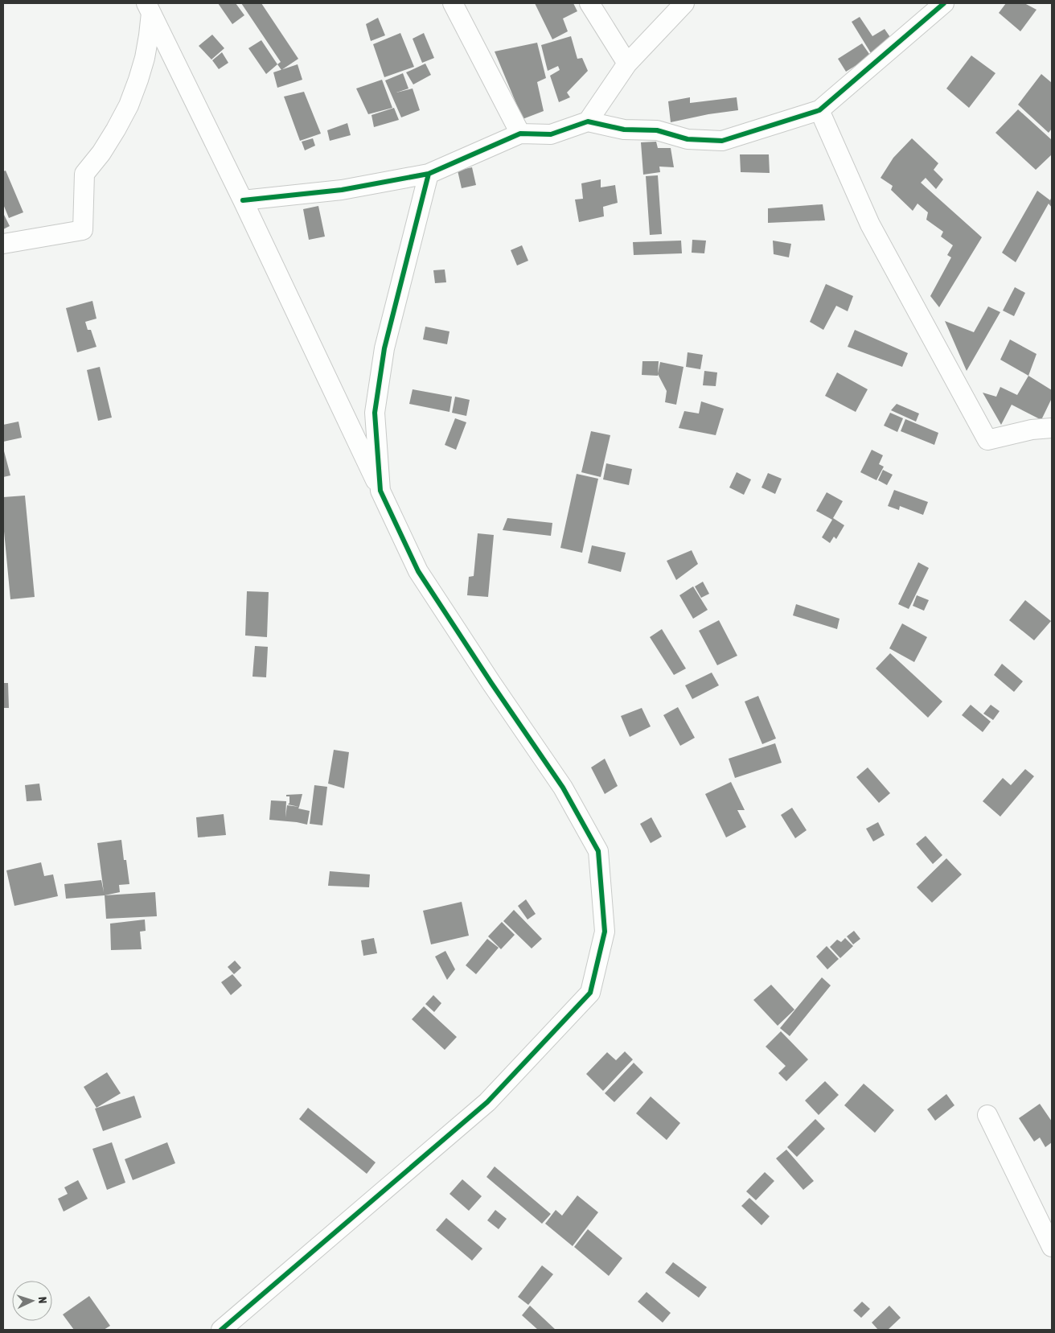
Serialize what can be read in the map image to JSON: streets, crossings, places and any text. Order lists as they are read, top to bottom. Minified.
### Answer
{"north":"right"}
